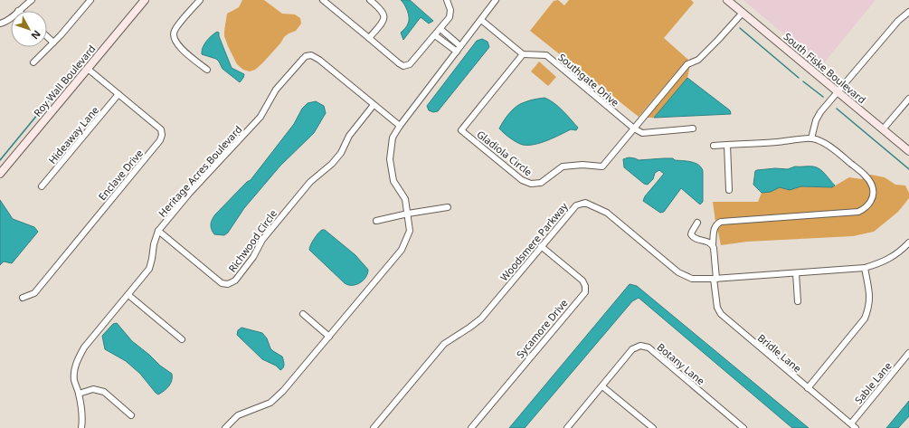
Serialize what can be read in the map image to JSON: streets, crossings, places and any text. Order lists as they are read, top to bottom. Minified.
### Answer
{"streets":{"main road":["South Fiske Boulevard","Roy Wall Boulevard"],"street":["Southgate Drive","Hideaway Lane","Gladiola Circle","Heritage Acres Boulevard","Enclave Drive","Richwood Circle","Woodsmere Parkway","Sycamore Drive","Bridle Lane","Botany Lane","Sable Lane"]},"crossings":[["Southgate Drive","Gladiola Circle"],["Roy Wall Boulevard","Enclave Drive"],["Hideaway Lane","Enclave Drive"],["Heritage Acres Boulevard","Richwood Circle"],["Woodsmere Parkway","Sycamore Drive"],["Woodsmere Parkway","Bridle Lane"],["Bridle Lane","Sable Lane"]],"north":"bottom right"}
